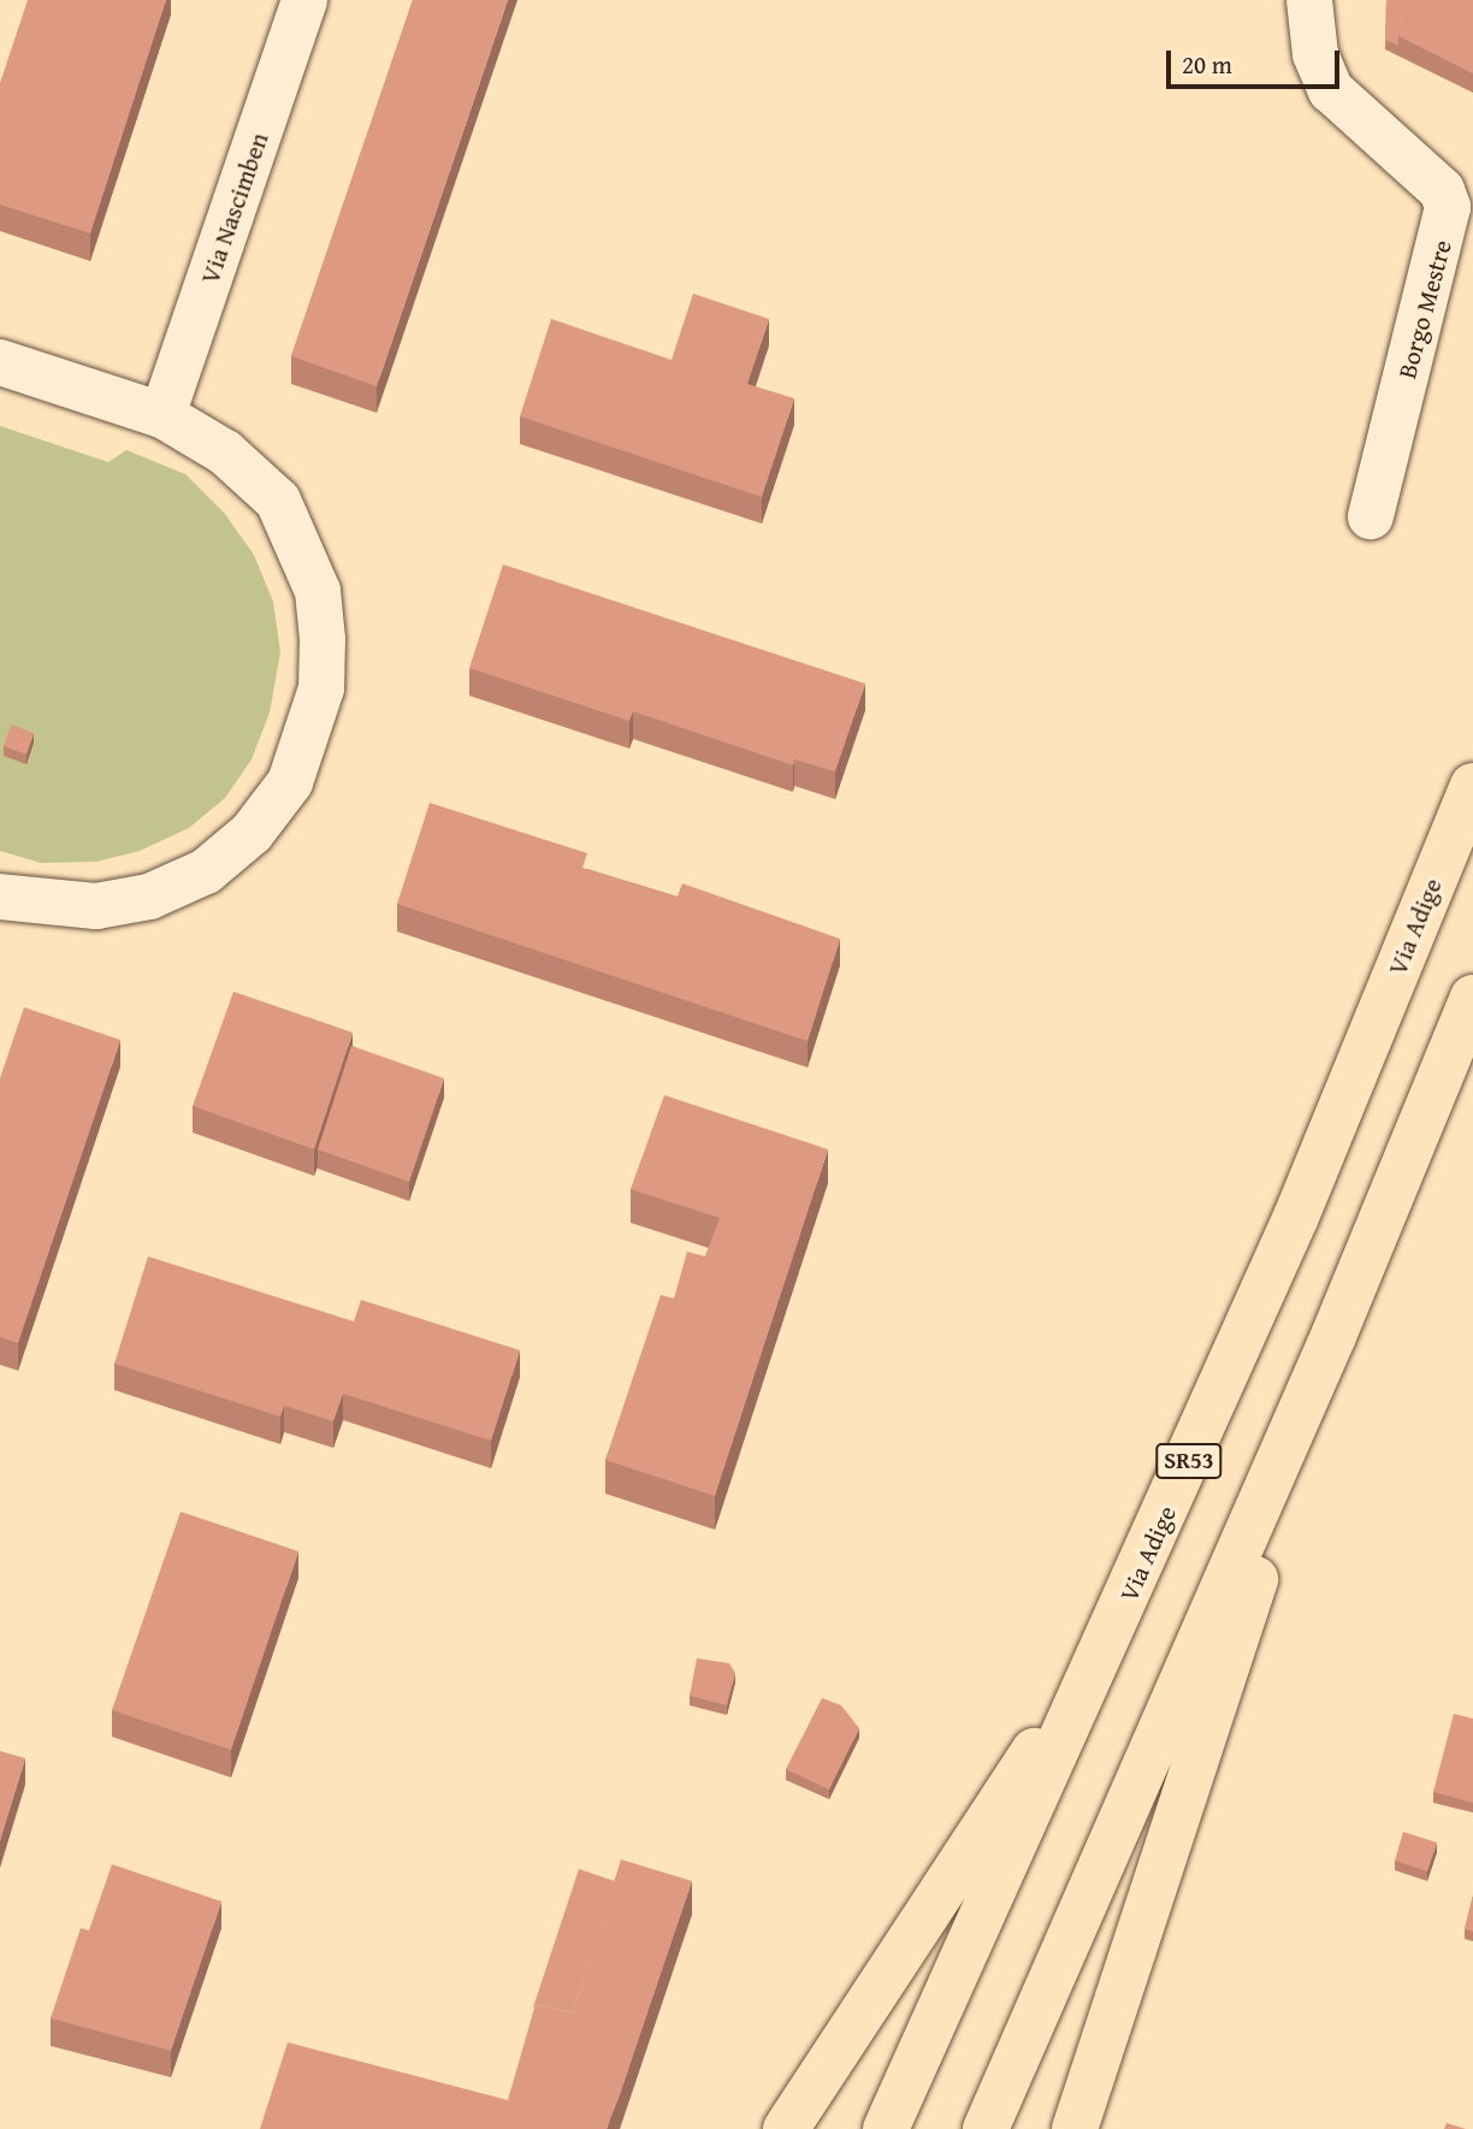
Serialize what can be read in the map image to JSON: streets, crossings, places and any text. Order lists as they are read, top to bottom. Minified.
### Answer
{"streets":{"highway":["Via Adige","SR53"],"street":["Via Nascimben","Borgo Mestre"]},"scale_bar":"20 m"}
